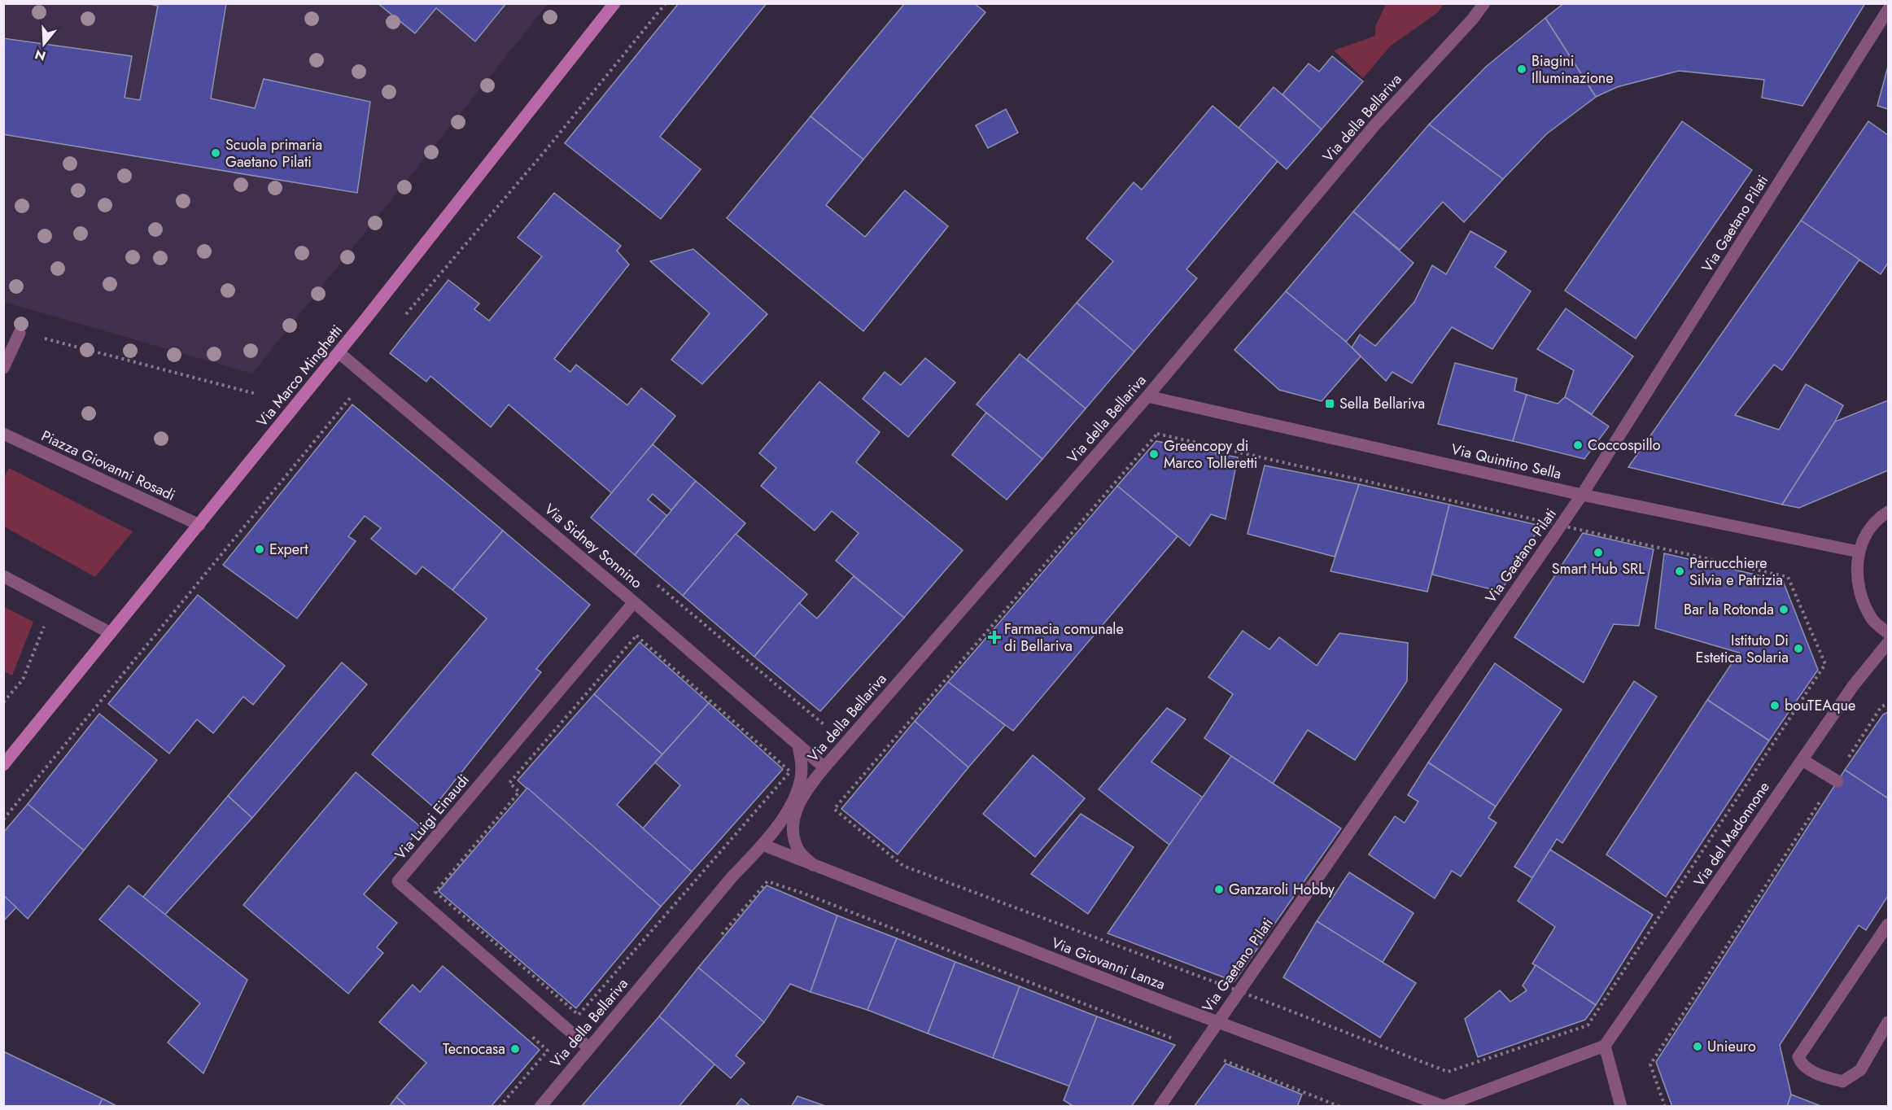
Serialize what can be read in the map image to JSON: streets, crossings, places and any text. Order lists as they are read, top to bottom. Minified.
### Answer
{"streets":{"street":["Via della Bellariva","Via Gaetano Pilati","Via Marco Minghetti","Via Quintino Sella","Piazza Giovanni Rosadi","Via Sidney Sonnino","Via Luigi Einaudi","Via del Madonnone","Via Giovanni Lanza"]},"crossings":[["Via della Bellariva","Via Quintino Sella"],["Via della Bellariva","Via Sidney Sonnino"],["Via della Bellariva","Via Luigi Einaudi"],["Via della Bellariva","Via Giovanni Lanza"],["Via Gaetano Pilati","Via Quintino Sella"],["Via Gaetano Pilati","Via Giovanni Lanza"],["Via Marco Minghetti","Piazza Giovanni Rosadi"],["Via Marco Minghetti","Via Sidney Sonnino"],["Via Sidney Sonnino","Via Luigi Einaudi"]],"places":{"other":["Biagini Illuminazione","Scuola primaria Gaetano Pilati","Coccospillo","Greencopy di Marco Tolleretti","Expert","Smart Hub SRL","Parrucchiere Silvia e Patrizia","Bar la Rotonda","Istituto Di Estetica Solaria","bouTEAque","Ganzaroli Hobby","Unieuro","Tecnocasa"],"transit":["Sella Bellariva"],"health":["Farmacia comunale di Bellariva"]},"north":"bottom"}
